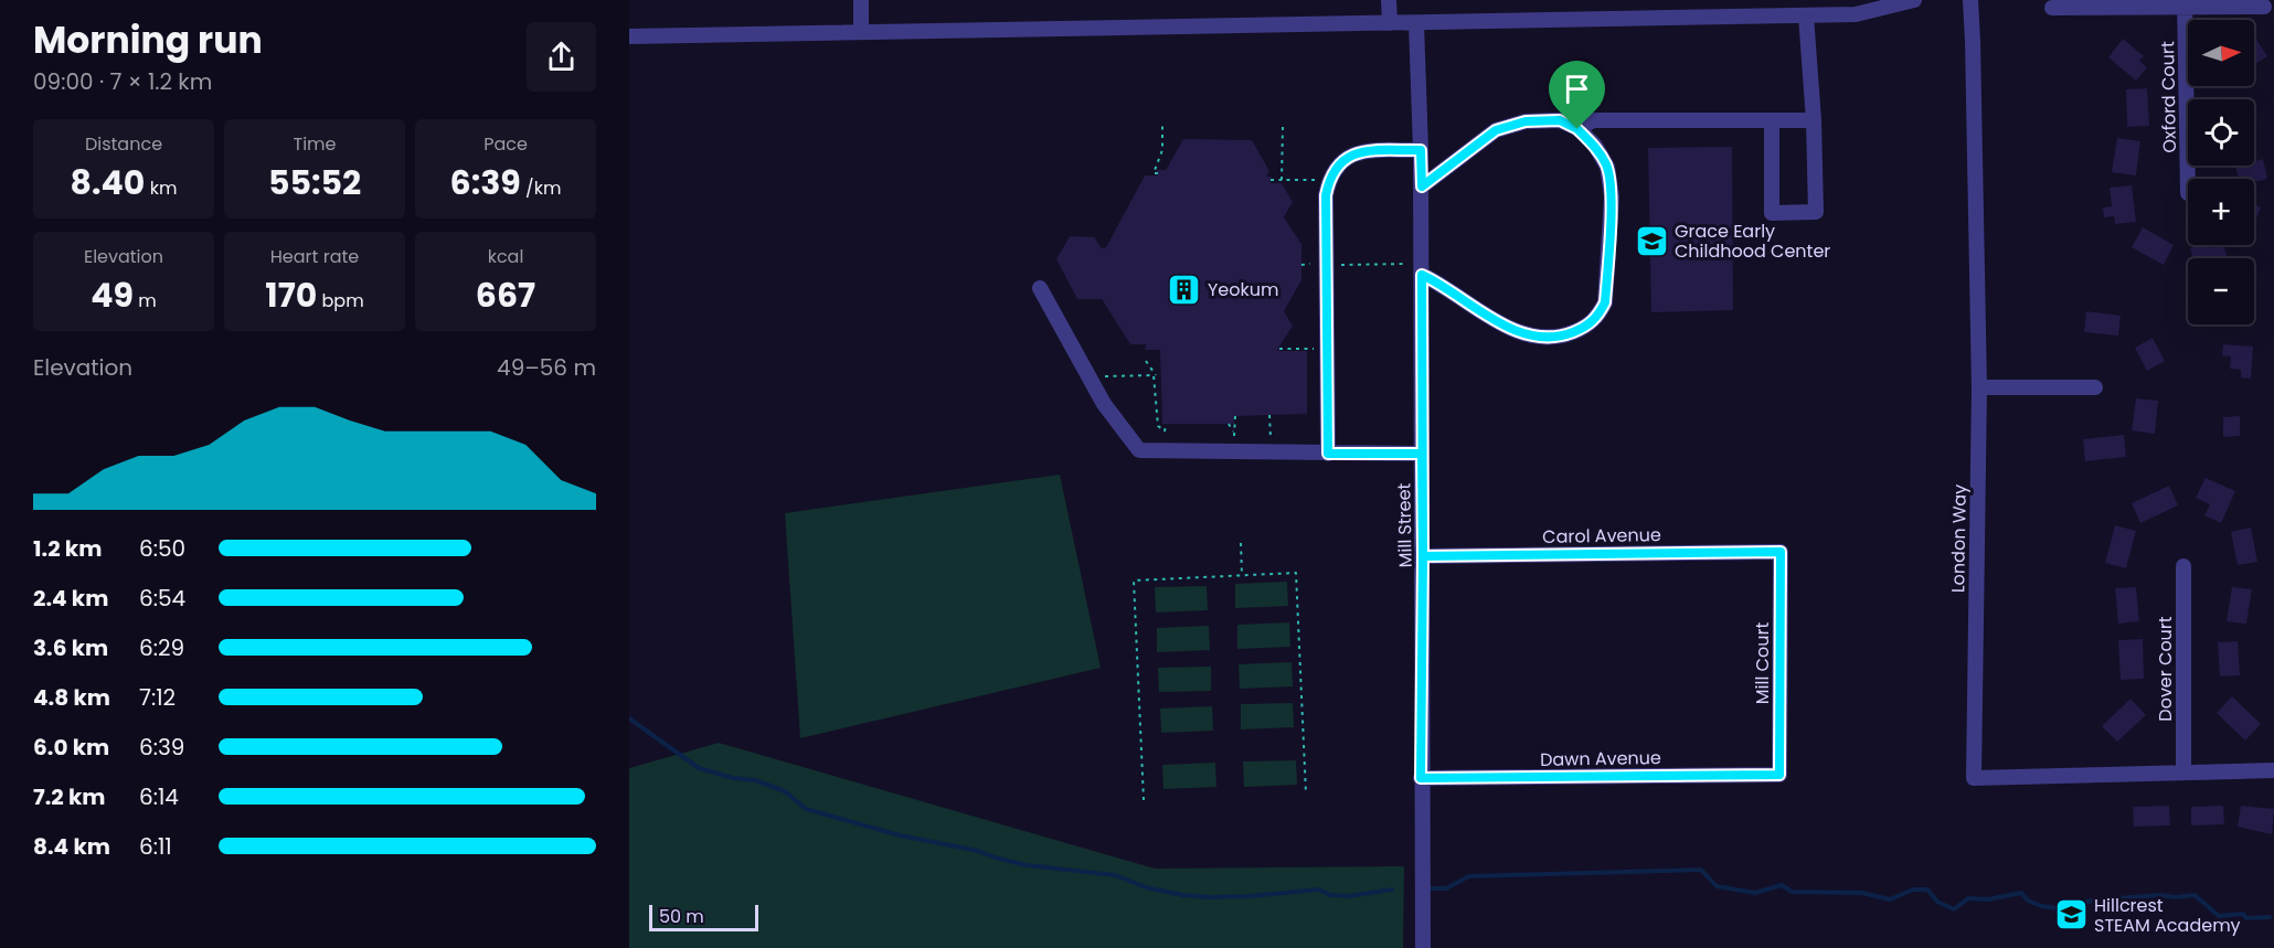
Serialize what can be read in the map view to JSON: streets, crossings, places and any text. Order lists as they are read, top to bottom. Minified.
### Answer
{"streets":{"street":["Oxford Court","Mill Street","Carol Avenue","London Way","Mill Court","Dover Court","Dawn Avenue"]},"crossings":[["Mill Street","Carol Avenue"],["Mill Street","Dawn Avenue"],["Carol Avenue","Mill Court"],["London Way","Dover Court"],["Mill Court","Dawn Avenue"]],"places":{"school or university":["Grace Early Childhood Center","Hillcrest STEAM Academy"],"building":["Yeokum"]},"scale_bar":"50 m","north":"right","page":{"heading":["Morning run","09:00 · 7 × 1.2 km"],"map_buttons":["+","−"],"stats":[["Distance","8.40 km"],["Time","55:52"],["Pace","6:39 /km"],["Elevation","49 m"],["Heart rate","170 bpm"],["kcal","667"]],"chart":["Elevation","49–56 m"],"list":[{"name":"1.2 km","note":"6:50"},{"name":"2.4 km","note":"6:54"},{"name":"3.6 km","note":"6:29"},{"name":"4.8 km","note":"7:12"},{"name":"6.0 km","note":"6:39"},{"name":"7.2 km","note":"6:14"},{"name":"8.4 km","note":"6:11"}],"scale":"50 m"}}
